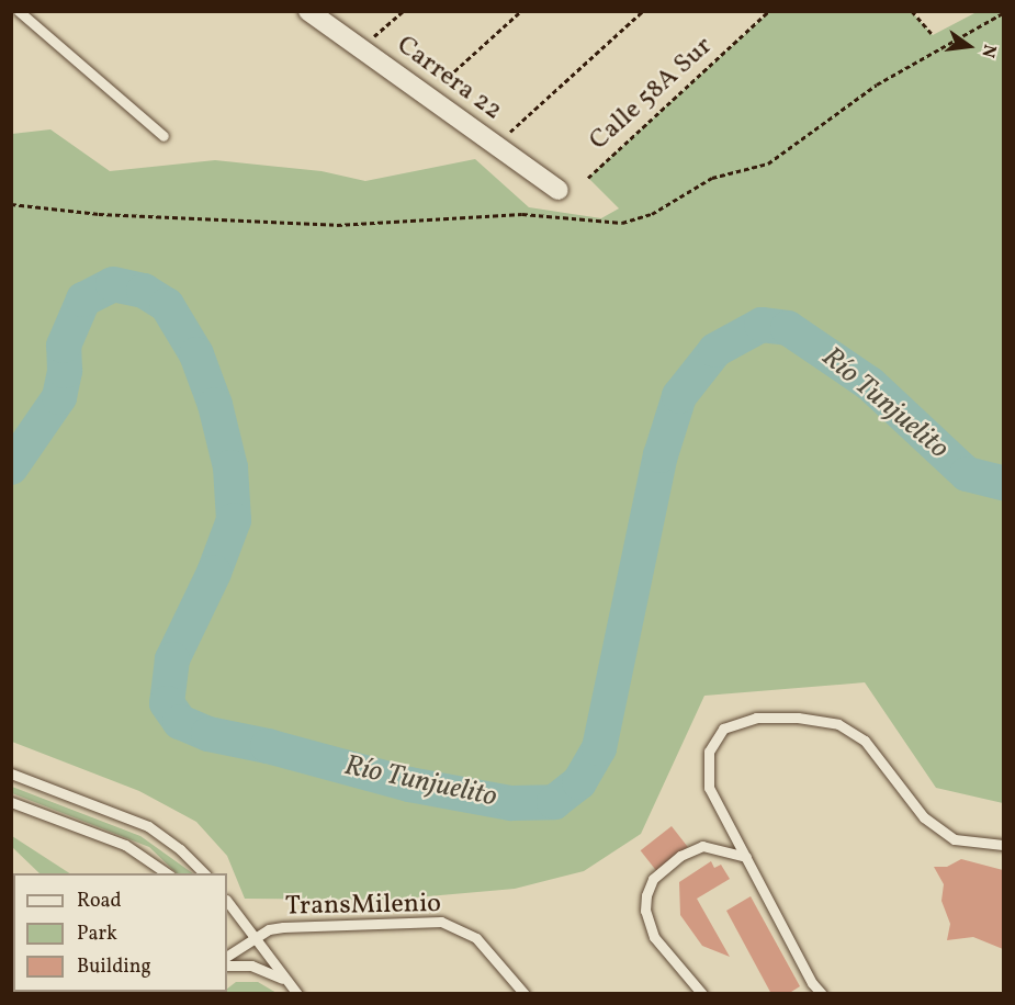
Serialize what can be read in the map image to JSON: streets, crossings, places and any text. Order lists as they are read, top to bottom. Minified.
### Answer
{"streets":{"street":["Carrera 22"],"lane":["TransMilenio"],"path":["Calle 58A Sur"]},"water":["Río Tunjuelito"],"legend":["Road","Park","Building"],"north":"right"}
